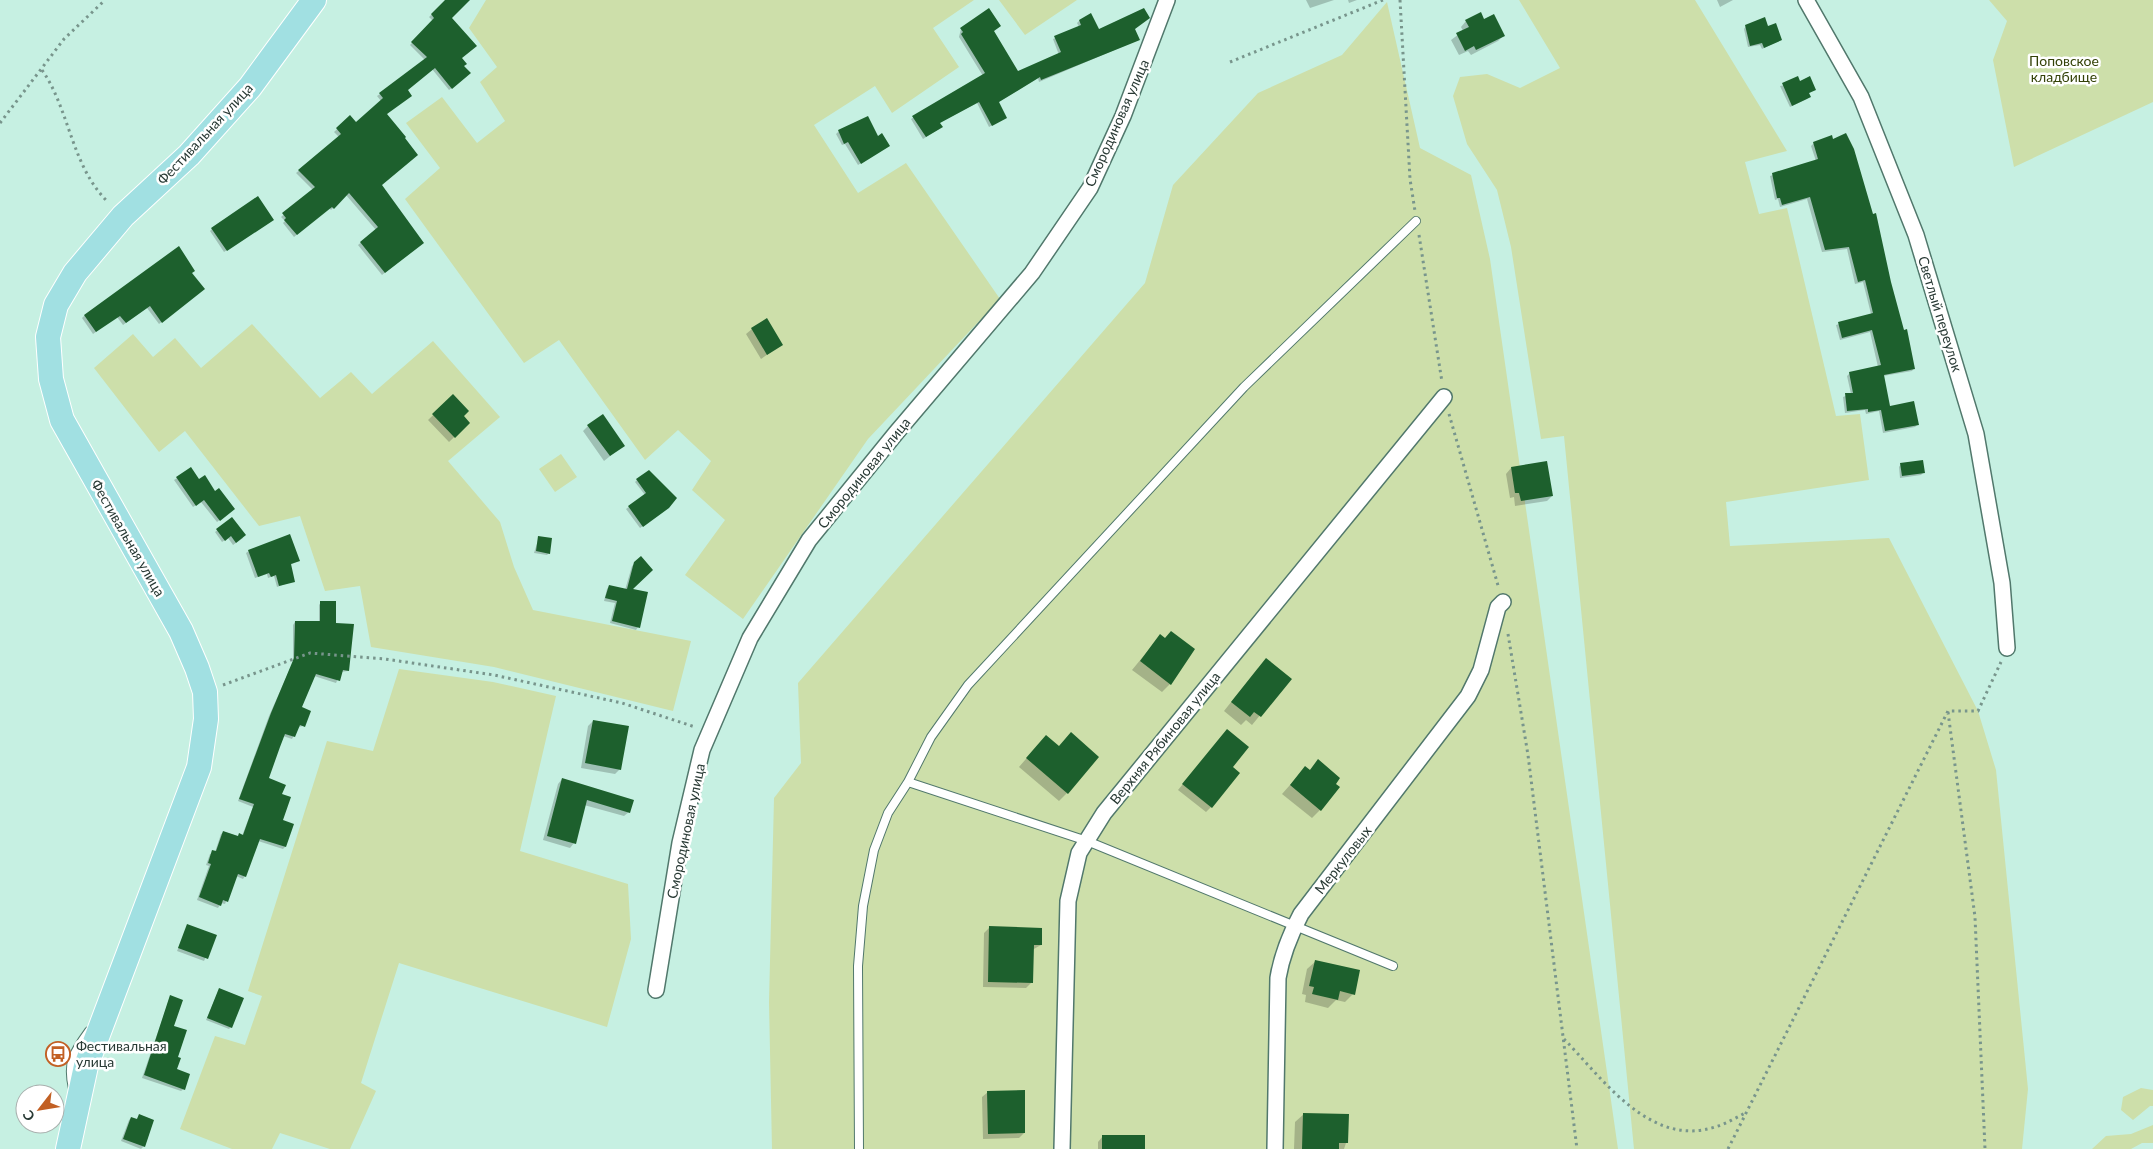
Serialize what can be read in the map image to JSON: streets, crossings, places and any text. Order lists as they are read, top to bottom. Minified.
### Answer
{"streets":{"main road":["Фестивальная улица"],"street":["Смородиновая улица","Светлый переулок","Верхняя Рябиновая улица","Меркуловых"]},"parks":["Поповское кладбище"],"places":{"bus stop":["Фестивальная улица"]},"north":"bottom left"}
